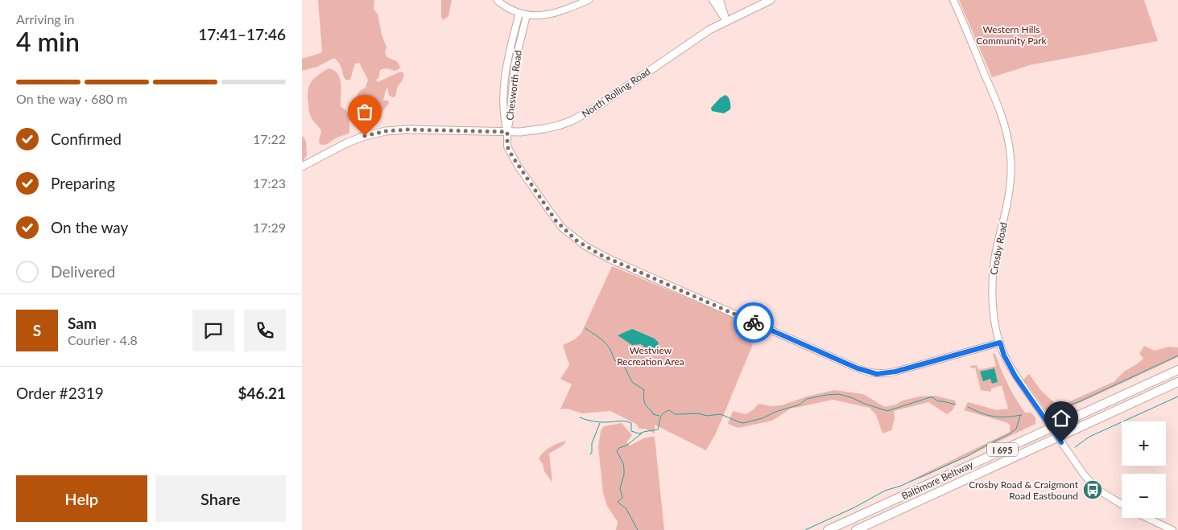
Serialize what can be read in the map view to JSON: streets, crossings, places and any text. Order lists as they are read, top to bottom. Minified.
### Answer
{"streets":{"highway":["I 695","Baltimore Beltway"],"main road":["North Rolling Road"],"street":["Chesworth Road","Crosby Road"]},"crossings":[["Chesworth Road","North Rolling Road"],["Chesworth Road","Crosby Road"]],"parks":["Western Hills Community Park","Westview Recreation Area"],"places":{"bus stop":["Crosby Road & Craigmont Road Eastbound"]},"page":{"heading":["4 min","Arriving in","17:41–17:46"],"panel":["Sam","Courier · 4.8","Order #2319","$46.21"],"bar":"On the way · 680 m","list":[["Confirmed","17:22"],["Preparing","17:23"],["On the way","17:29"],"Delivered"],"round":"S","map_buttons":["+","−"],"buttons":["Help","Share"]}}
